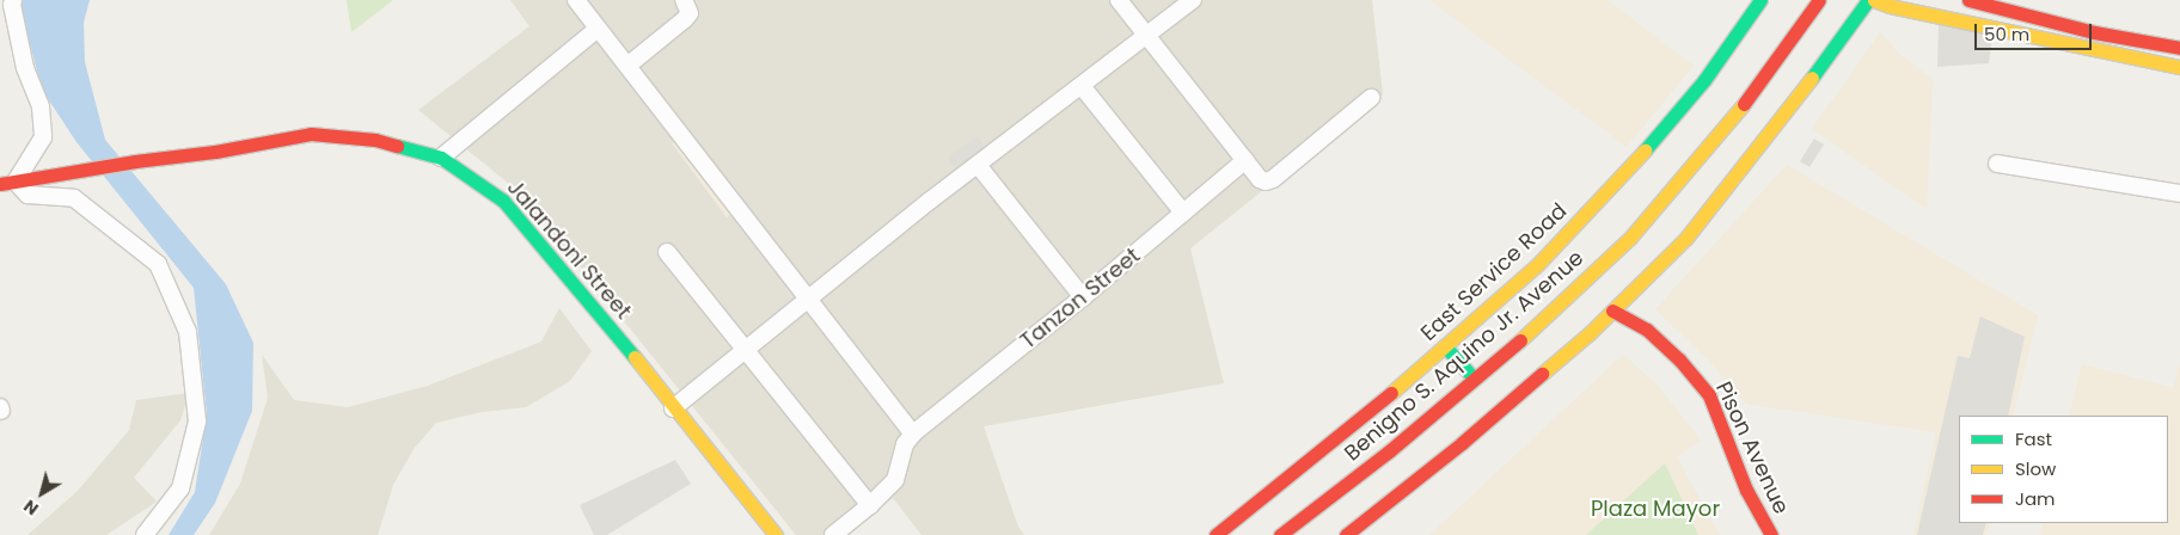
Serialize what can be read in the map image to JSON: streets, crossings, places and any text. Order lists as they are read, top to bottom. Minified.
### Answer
{"streets":{"main road":["Jalandoni Street","East Service Road","Benigno S. Aquino Jr. Avenue","Pison Avenue"],"street":["Tanzon Street"]},"parks":["Plaza Mayor"],"legend":["Fast","Slow","Jam"],"scale_bar":"50 m","north":"bottom left"}
